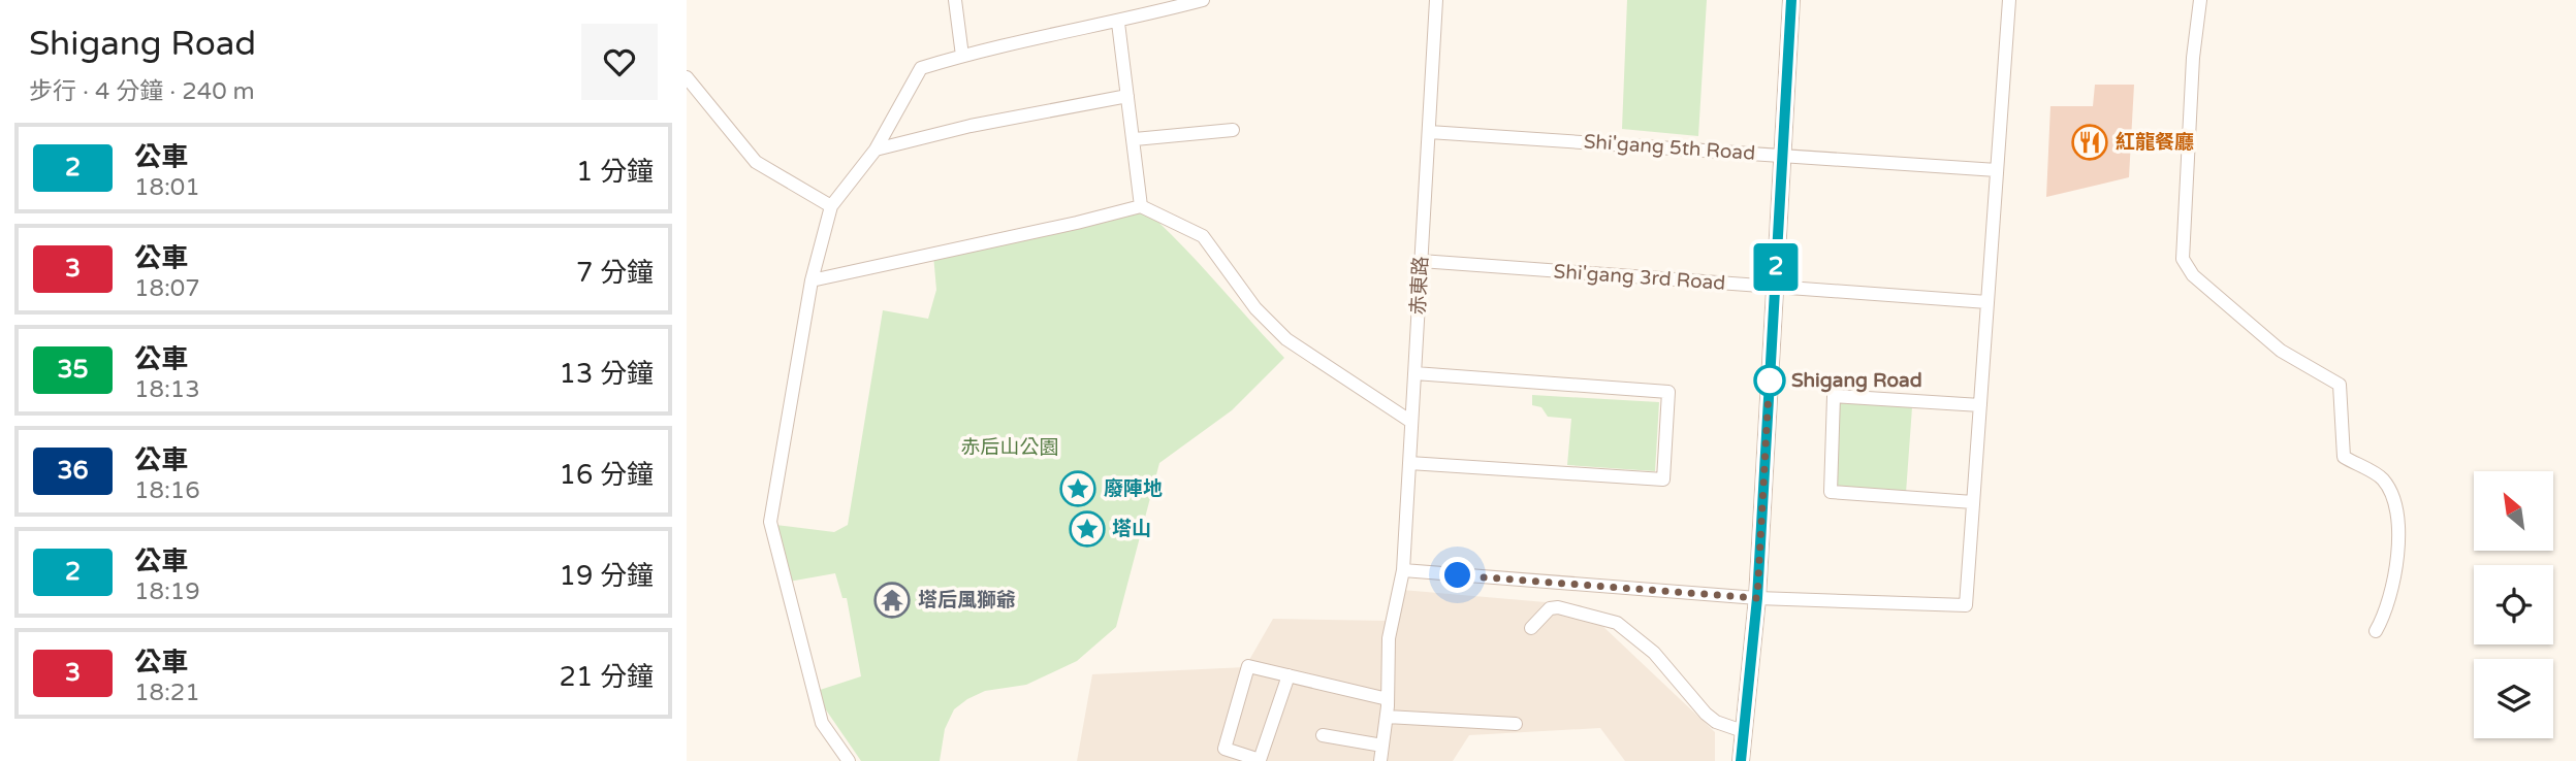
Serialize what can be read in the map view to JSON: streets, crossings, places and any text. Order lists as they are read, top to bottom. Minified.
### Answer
{"streets":{"street":["Shi'gang 5th Road","Shi'gang 3rd Road","赤東路"]},"crossings":[["Shi'gang 5th Road","赤東路"],["Shi'gang 3rd Road","赤東路"]],"parks":["赤后山公園"],"places":{"restaurant":["紅龍餐廳"],"other":["Shigang Road"],"place":["廢陣地","塔山"],"temple":["塔后風獅爺"]},"lines":["bus line 2"],"north":"top left","page":{"heading":["Shigang Road","步行 · 4 分鐘 · 240 m"],"on_map":"2","list":[{"mark":"2","name":"公車","note":"18:01","value":"1 分鐘"},{"mark":"3","name":"公車","note":"18:07","value":"7 分鐘"},{"mark":"35","name":"公車","note":"18:13","value":"13 分鐘"},{"mark":"36","name":"公車","note":"18:16","value":"16 分鐘"},{"mark":"2","name":"公車","note":"18:19","value":"19 分鐘"},{"mark":"3","name":"公車","note":"18:21","value":"21 分鐘"}]}}
